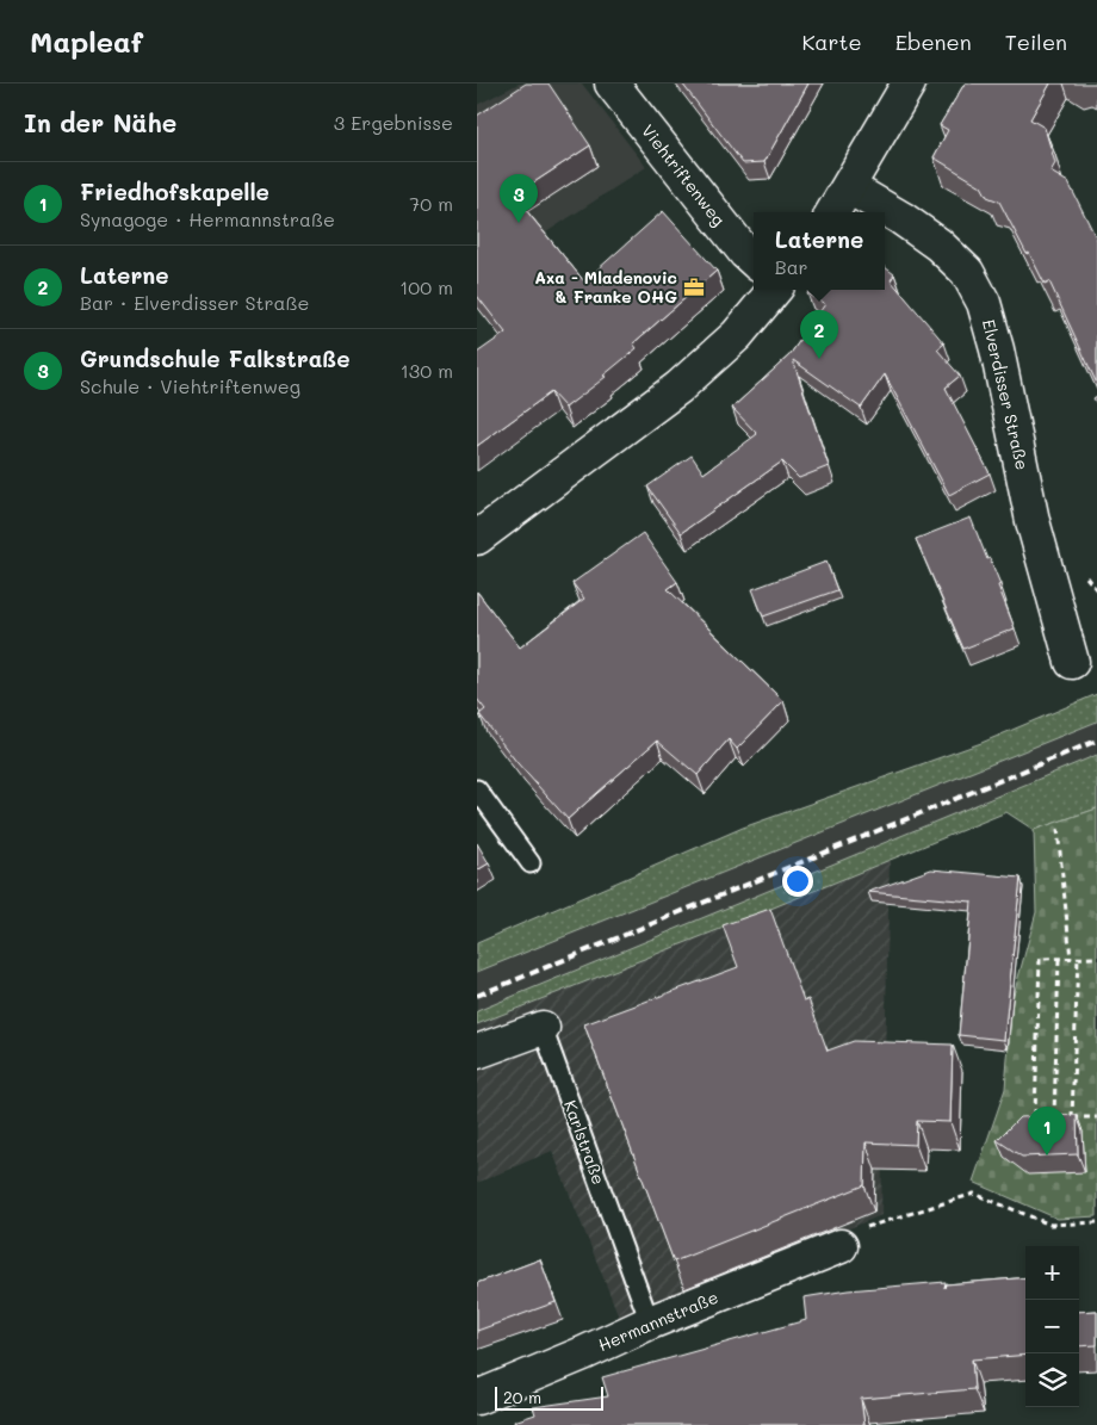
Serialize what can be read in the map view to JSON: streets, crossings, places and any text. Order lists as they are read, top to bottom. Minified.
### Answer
{"streets":{"street":["Viehtriftenweg","Elverdisser Straße","Karlstraße","Hermannstraße"]},"crossings":[["Karlstraße","Hermannstraße"]],"places":{"office":["Axa - Mladenovic & Franke OHG"]},"scale_bar":"20 m","page":{"header":"Mapleaf","nav":["Karte","Ebenen","Teilen"],"heading":["In der Nähe","3 Ergebnisse"],"list":[{"mark":"1","name":"Friedhofskapelle","note":"Synagoge · Hermannstraße","value":"70 m"},{"mark":"2","name":"Laterne","note":"Bar · Elverdisser Straße","value":"100 m"},{"mark":"3","name":"Grundschule Falkstraße","note":"Schule · Viehtriftenweg","value":"130 m"}],"pins":["3","2","1"],"popup":["Laterne","Bar"],"map_buttons":["+","−"],"scale":"20 m"}}
